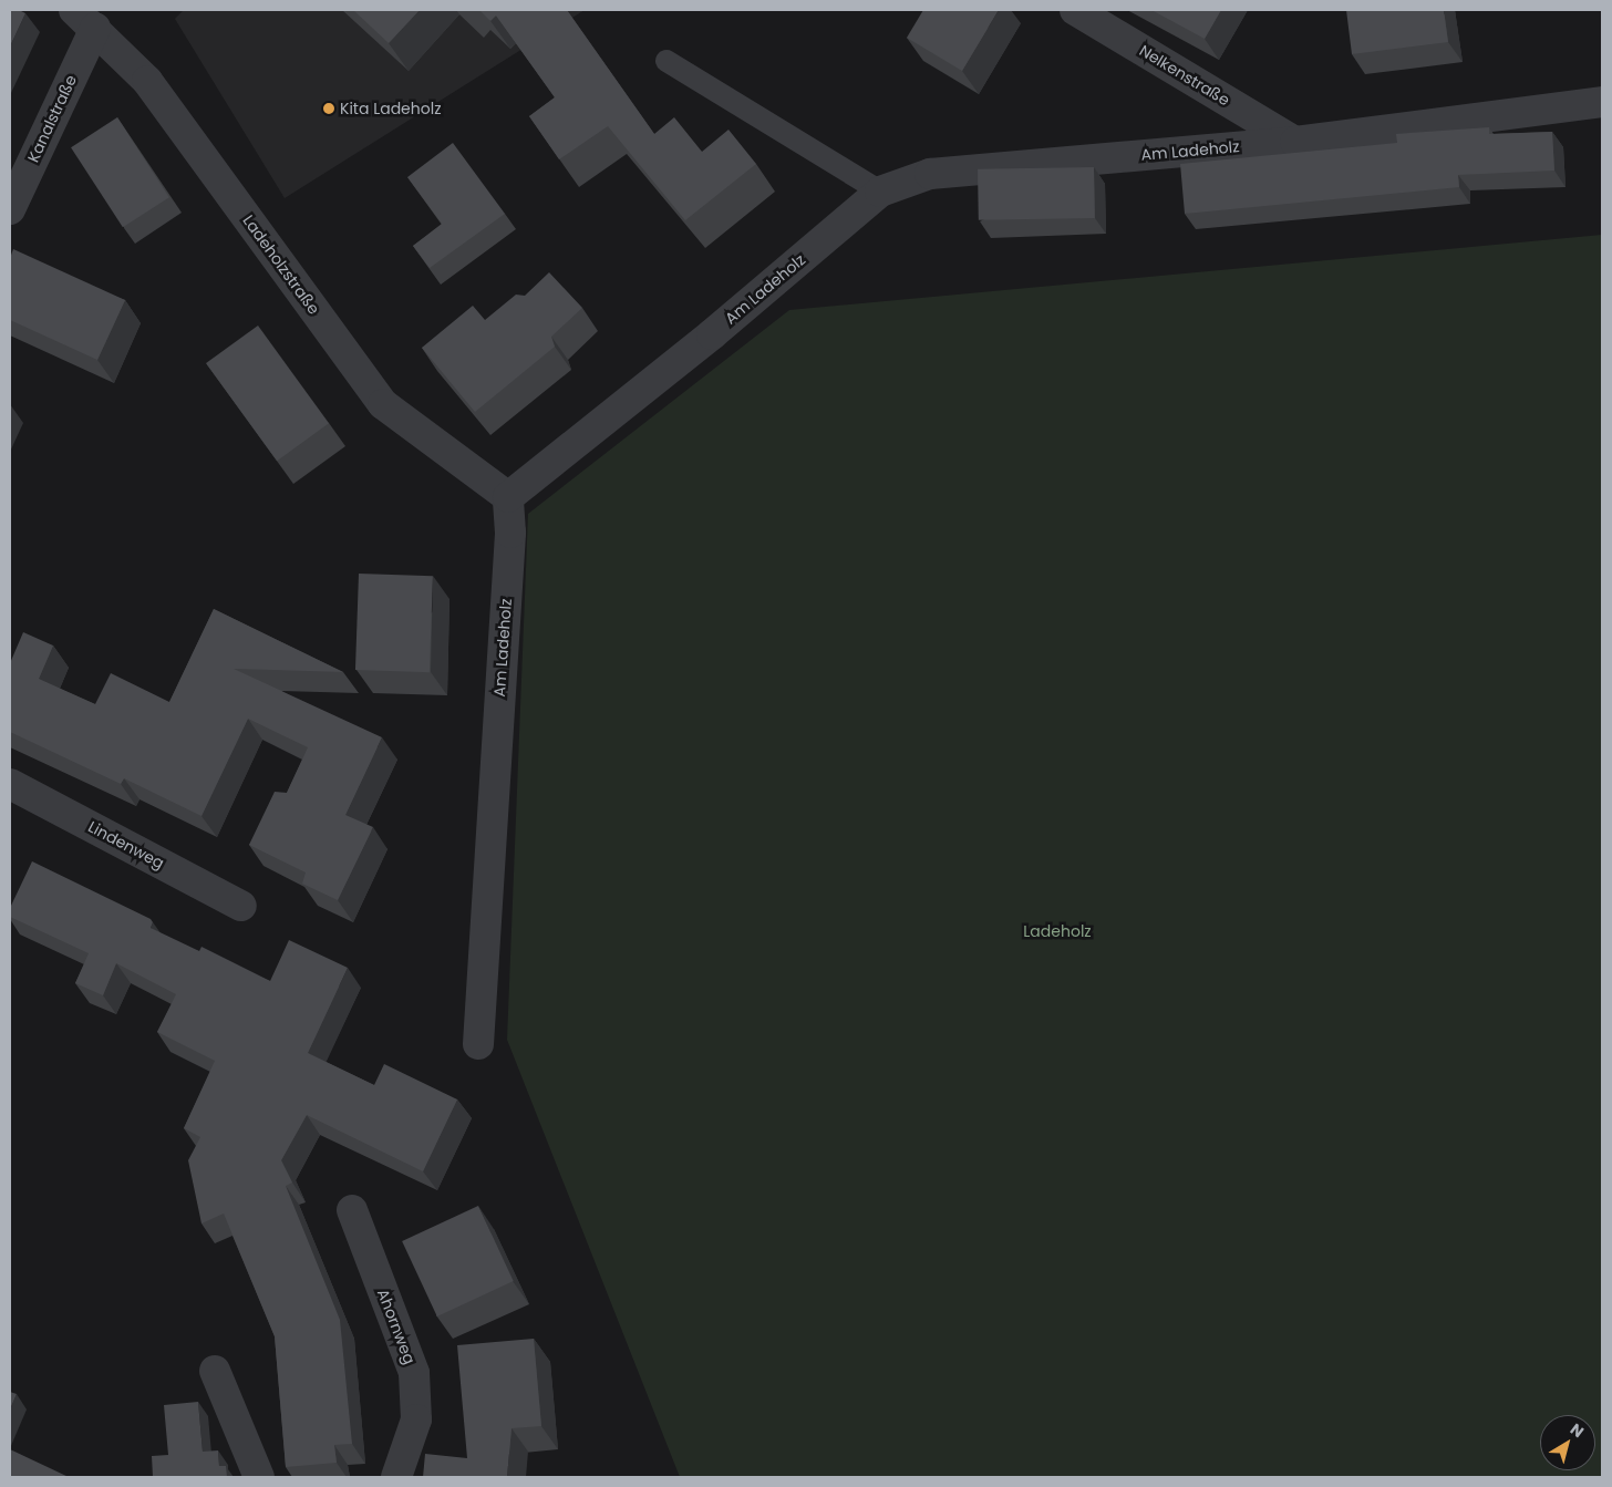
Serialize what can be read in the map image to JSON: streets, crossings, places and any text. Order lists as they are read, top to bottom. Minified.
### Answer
{"streets":{"street":["Nelkenstraße","Kanalstraße","Am Ladeholz","Ladeholzstraße","Lindenweg","Ahornweg"]},"crossings":[["Nelkenstraße","Am Ladeholz"],["Kanalstraße","Ladeholzstraße"],["Am Ladeholz","Ladeholzstraße"]],"parks":["Ladeholz"],"places":["Kita Ladeholz"],"north":"top right"}
